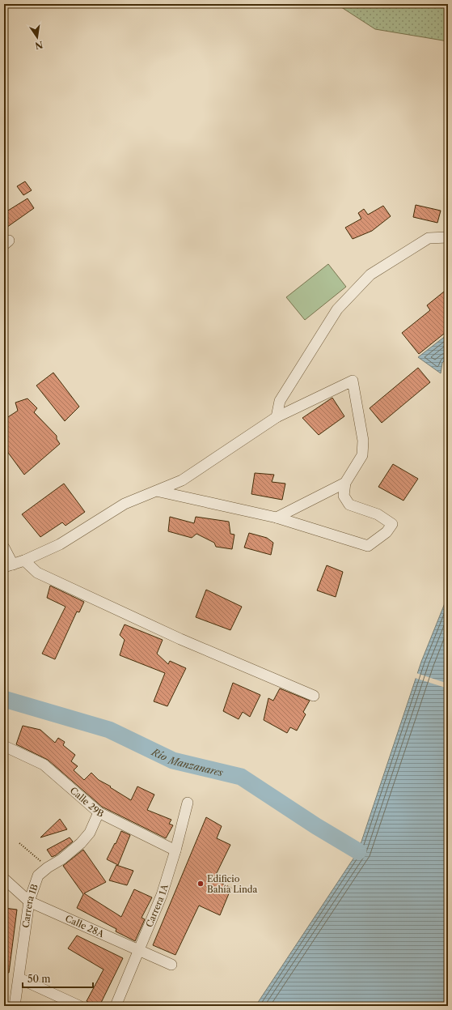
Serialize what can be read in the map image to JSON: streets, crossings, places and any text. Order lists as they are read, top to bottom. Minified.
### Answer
{"streets":{"street":["Calle 29B","Carrera 1B","Carrera 1A","Calle 28A"]},"crossings":[["Calle 29B","Carrera 1B"],["Calle 29B","Carrera 1A"],["Carrera 1B","Calle 28A"],["Carrera 1A","Calle 28A"]],"water":["Río Manzanares"],"places":["Edificio Bahía Linda"],"scale_bar":"50 m","north":"bottom"}
